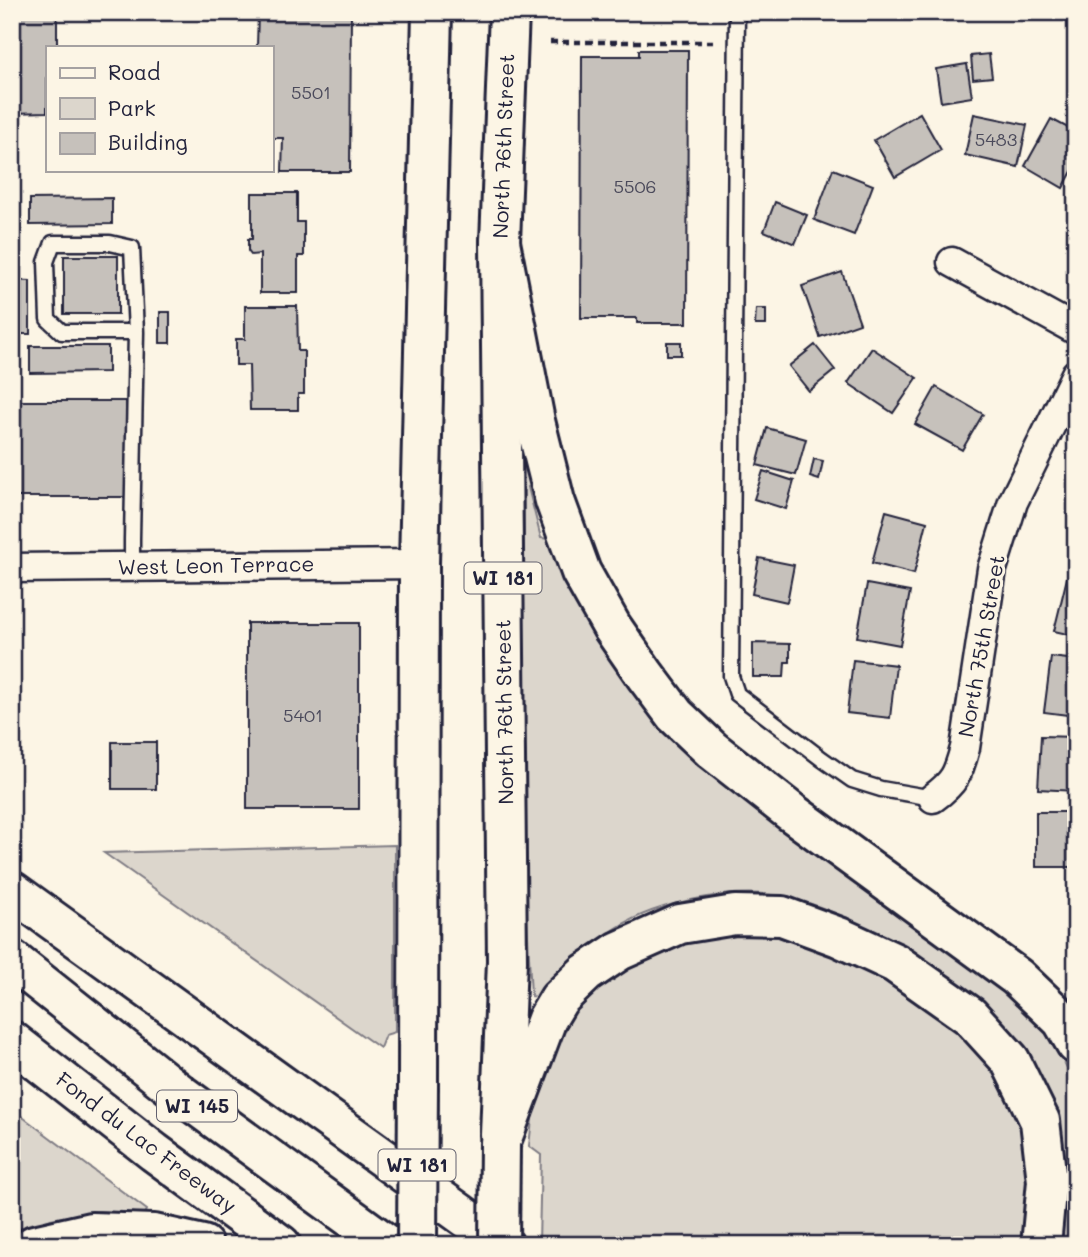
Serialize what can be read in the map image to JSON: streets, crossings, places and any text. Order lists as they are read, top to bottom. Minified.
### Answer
{"streets":{"main road":["North 76th Street","WI 181","WI 145","Fond du Lac Freeway"],"street":["West Leon Terrace","North 75th Street"]},"crossings":[["West Leon Terrace","WI 181"]],"house_numbers":["5501","5483","5506","5401"],"legend":["Road","Park","Building"]}
